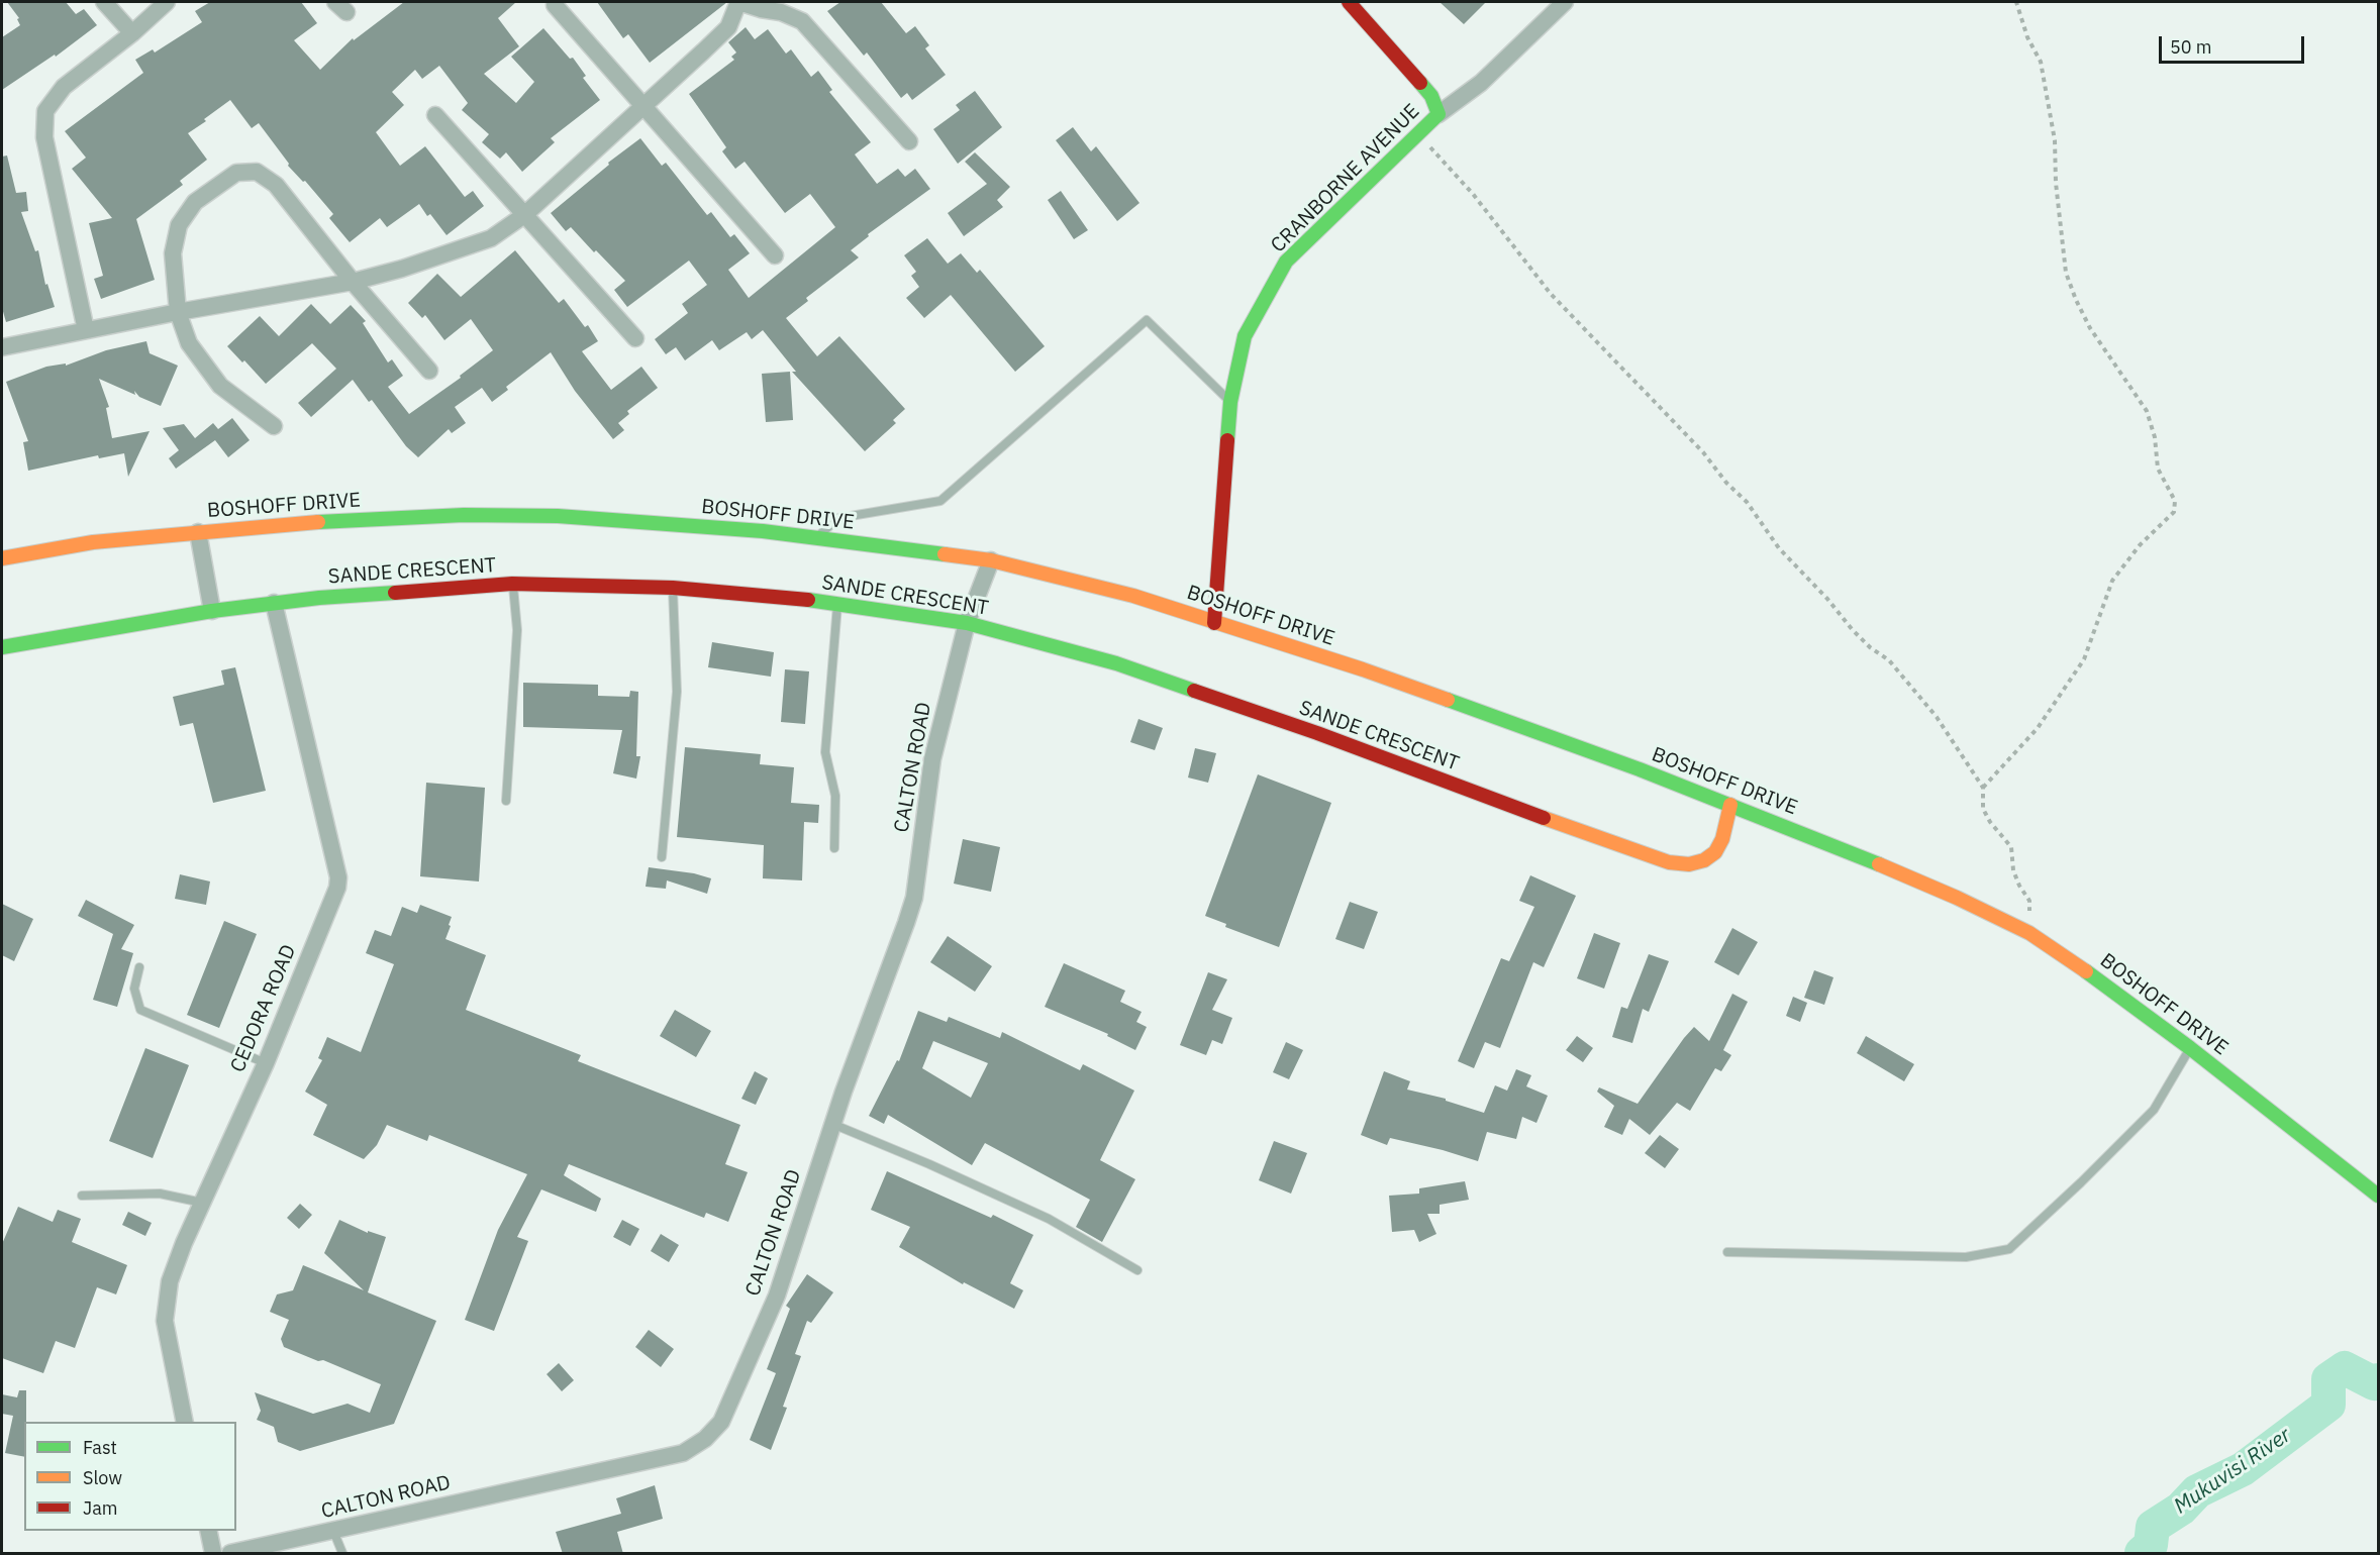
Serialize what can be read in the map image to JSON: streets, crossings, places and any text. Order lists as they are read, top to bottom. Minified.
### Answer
{"streets":{"street":["CRANBORNE AVENUE","BOSHOFF DRIVE","SANDE CRESCENT","CALTON ROAD","CEDORA ROAD"]},"crossings":[["CRANBORNE AVENUE","BOSHOFF DRIVE"],["BOSHOFF DRIVE","SANDE CRESCENT"],["BOSHOFF DRIVE","CALTON ROAD"],["SANDE CRESCENT","CALTON ROAD"],["SANDE CRESCENT","CEDORA ROAD"]],"water":["Mukuvisi River"],"legend":["Fast","Slow","Jam"],"scale_bar":"50 m"}
